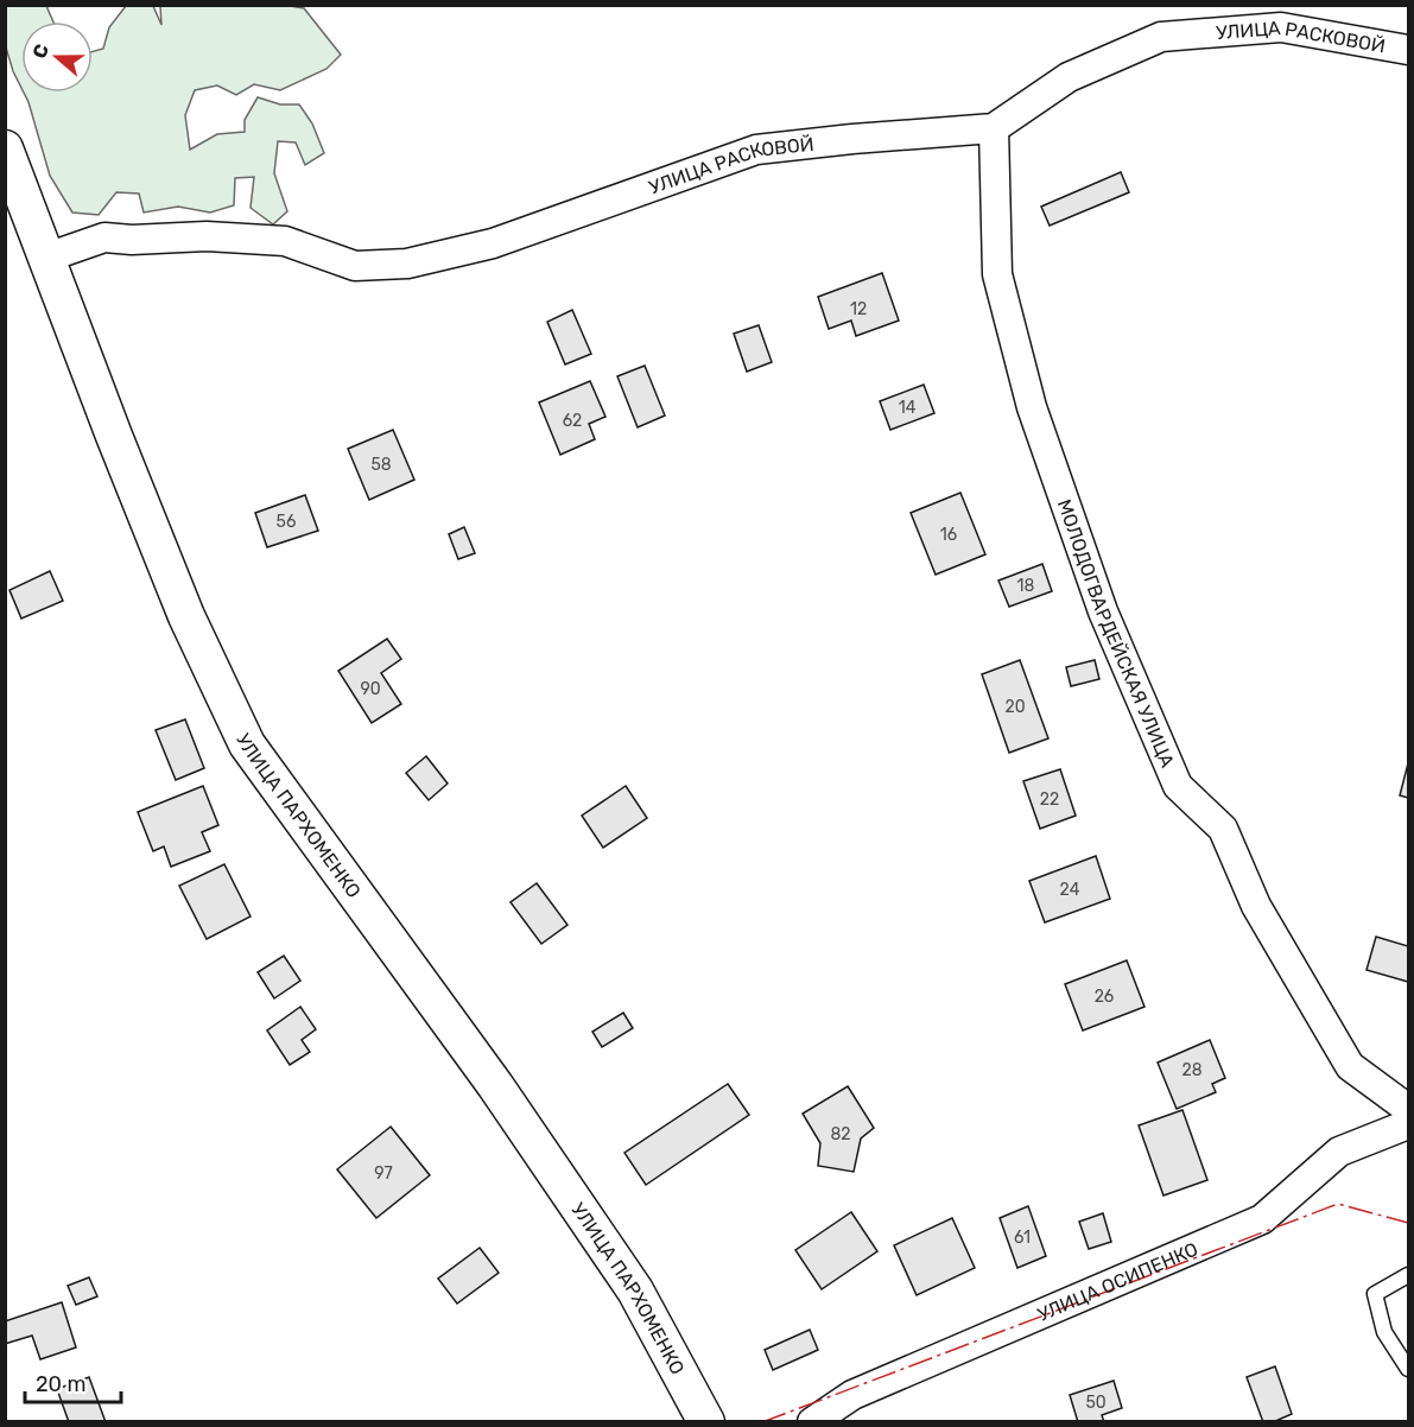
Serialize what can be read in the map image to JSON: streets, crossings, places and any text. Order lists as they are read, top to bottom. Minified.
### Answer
{"streets":{"street":["УЛИЦА РАСКОВОЙ","МОЛОДОГВАРДЕЙСКАЯ УЛИЦА","УЛИЦА ПАРХОМЕНКО","УЛИЦА ОСИПЕНКО"]},"crossings":[["УЛИЦА РАСКОВОЙ","МОЛОДОГВАРДЕЙСКАЯ УЛИЦА"],["УЛИЦА РАСКОВОЙ","УЛИЦА ПАРХОМЕНКО"]],"house_numbers":["12","14","62","58","56","16","18","90","20","22","24","26","28","82","97","61","50"],"scale_bar":"20 m","north":"left"}
